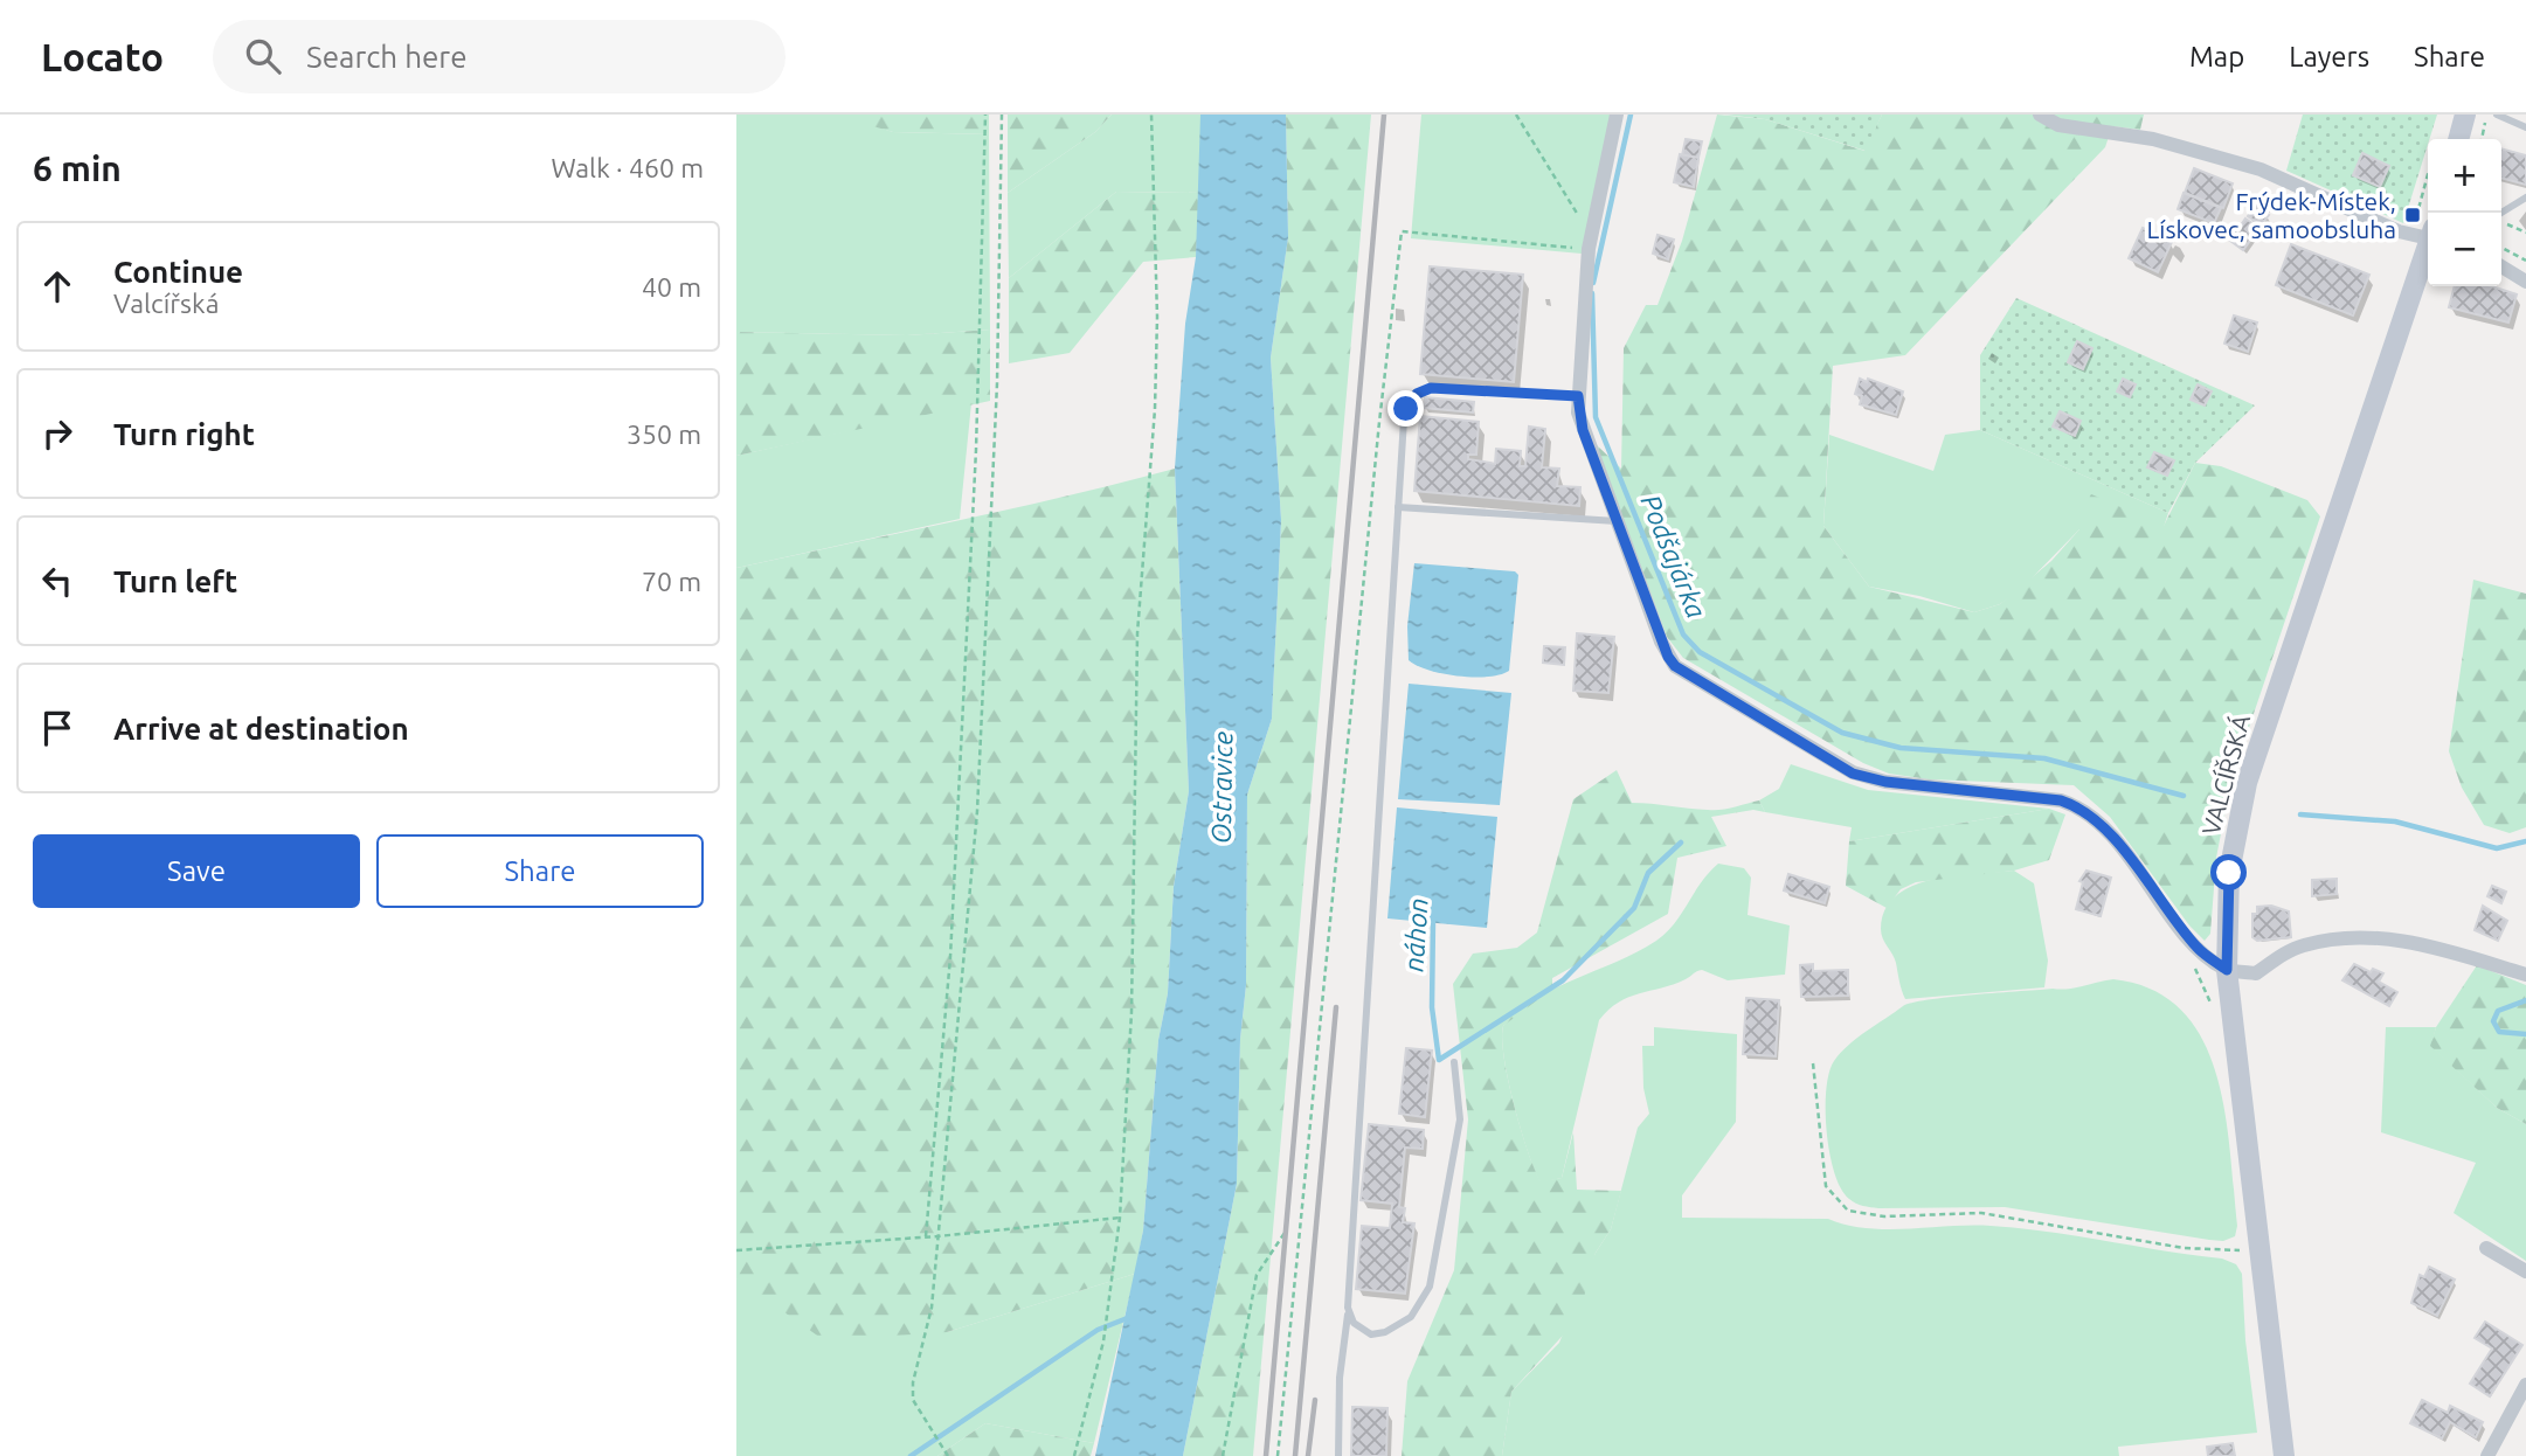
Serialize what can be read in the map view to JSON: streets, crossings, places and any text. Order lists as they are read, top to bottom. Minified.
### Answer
{"streets":{"main road":["VALCÍŘSKÁ"]},"water":["Podšajárka","Ostravice","náhon"],"places":{"transit":["Frýdek-Místek, Lískovec, samoobsluha"]},"page":{"header":"Locato","search":"Search here","nav":["Map","Layers","Share"],"heading":["6 min","Walk · 460 m"],"map_buttons":["+","−"],"list":[["Continue","Valcířská","40 m"],["Turn right","350 m"],["Turn left","70 m"],"Arrive at destination"],"buttons":["Save","Share"]}}
